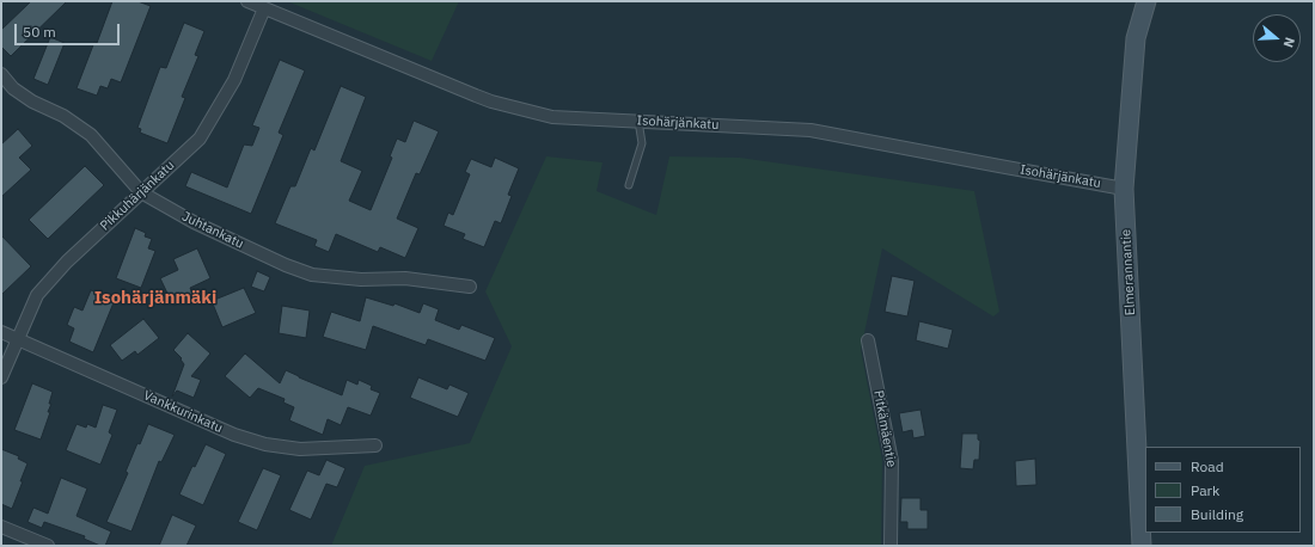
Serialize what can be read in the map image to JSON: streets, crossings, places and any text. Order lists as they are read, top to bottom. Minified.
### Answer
{"streets":{"street":["Isohärjänkatu","Pikkuhärjänkatu","Juhtankatu","Elmerannantie","Vankkurinkatu","Pitkämäentie"]},"crossings":[["Isohärjänkatu","Pikkuhärjänkatu"],["Isohärjänkatu","Elmerannantie"],["Pikkuhärjänkatu","Juhtankatu"],["Pikkuhärjänkatu","Vankkurinkatu"]],"districts":["Isohärjänmäki"],"legend":["Road","Park","Building"],"scale_bar":"50 m","north":"right"}
